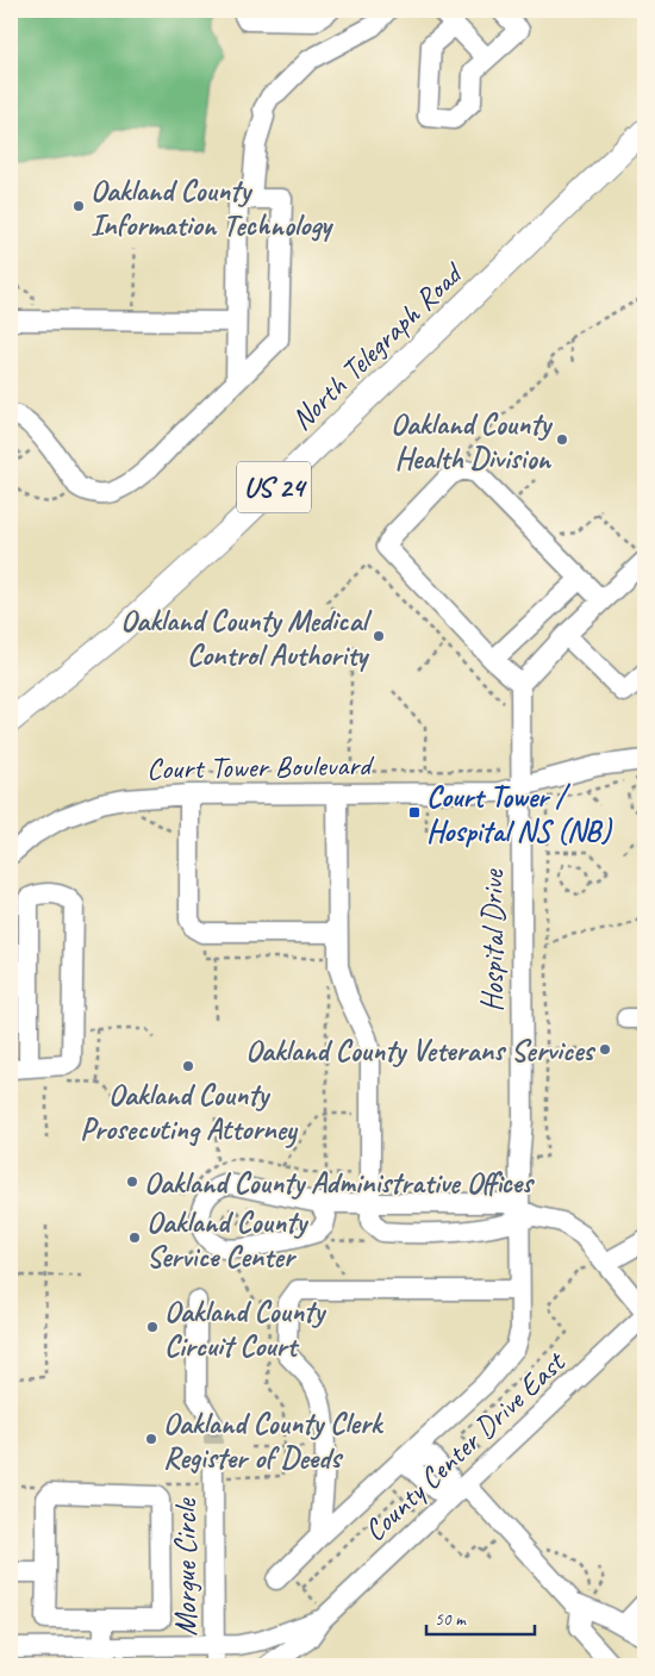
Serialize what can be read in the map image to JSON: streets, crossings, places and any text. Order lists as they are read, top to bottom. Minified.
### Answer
{"streets":{"main road":["North Telegraph Road","US 24"],"street":["Court Tower Boulevard","Hospital Drive","County Center Drive East","Morgue Circle"]},"crossings":[["Court Tower Boulevard","Hospital Drive"],["County Center Drive East","Morgue Circle"]],"places":{"other":["Oakland County Information Technology","Oakland County Health Division","Oakland County Medical Control Authority","Oakland County Veterans Services","Oakland County Prosecuting Attorney","Oakland County Administrative Offices","Oakland County Service Center","Oakland County Circuit Court","Oakland County Clerk Register of Deeds"],"transit":["Court Tower / Hospital NS (NB)"]},"scale_bar":"50 m"}
